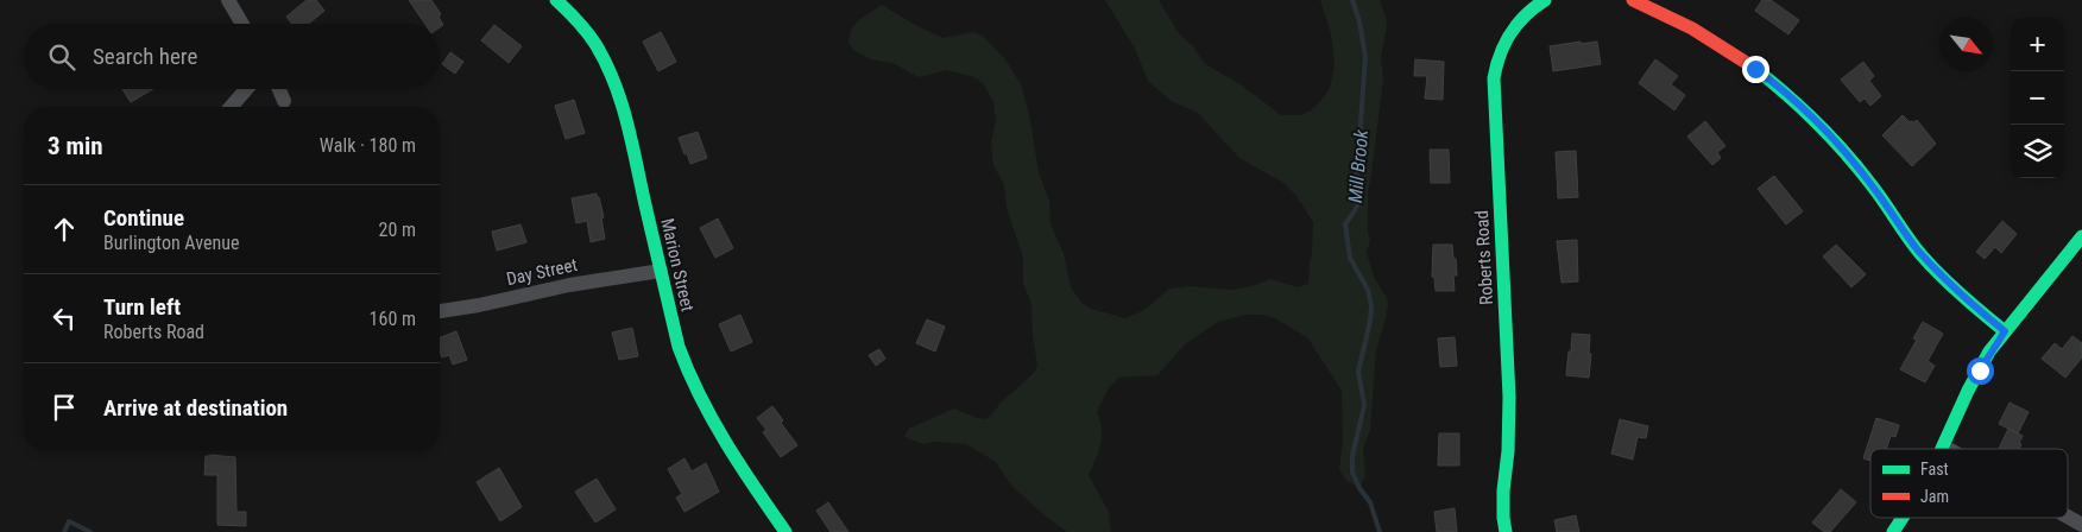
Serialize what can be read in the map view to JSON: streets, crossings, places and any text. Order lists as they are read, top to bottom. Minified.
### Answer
{"streets":{"street":["Roberts Road","Marion Street","Day Street"]},"crossings":[["Marion Street","Day Street"]],"water":["Mill Brook"],"legend":["Fast","Jam"],"north":"bottom right","page":{"map_buttons":["+","−"],"search":"Search here","heading":["3 min","Walk · 180 m"],"list":[["Continue","Burlington Avenue","20 m"],["Turn left","Roberts Road","160 m"],"Arrive at destination"]}}
